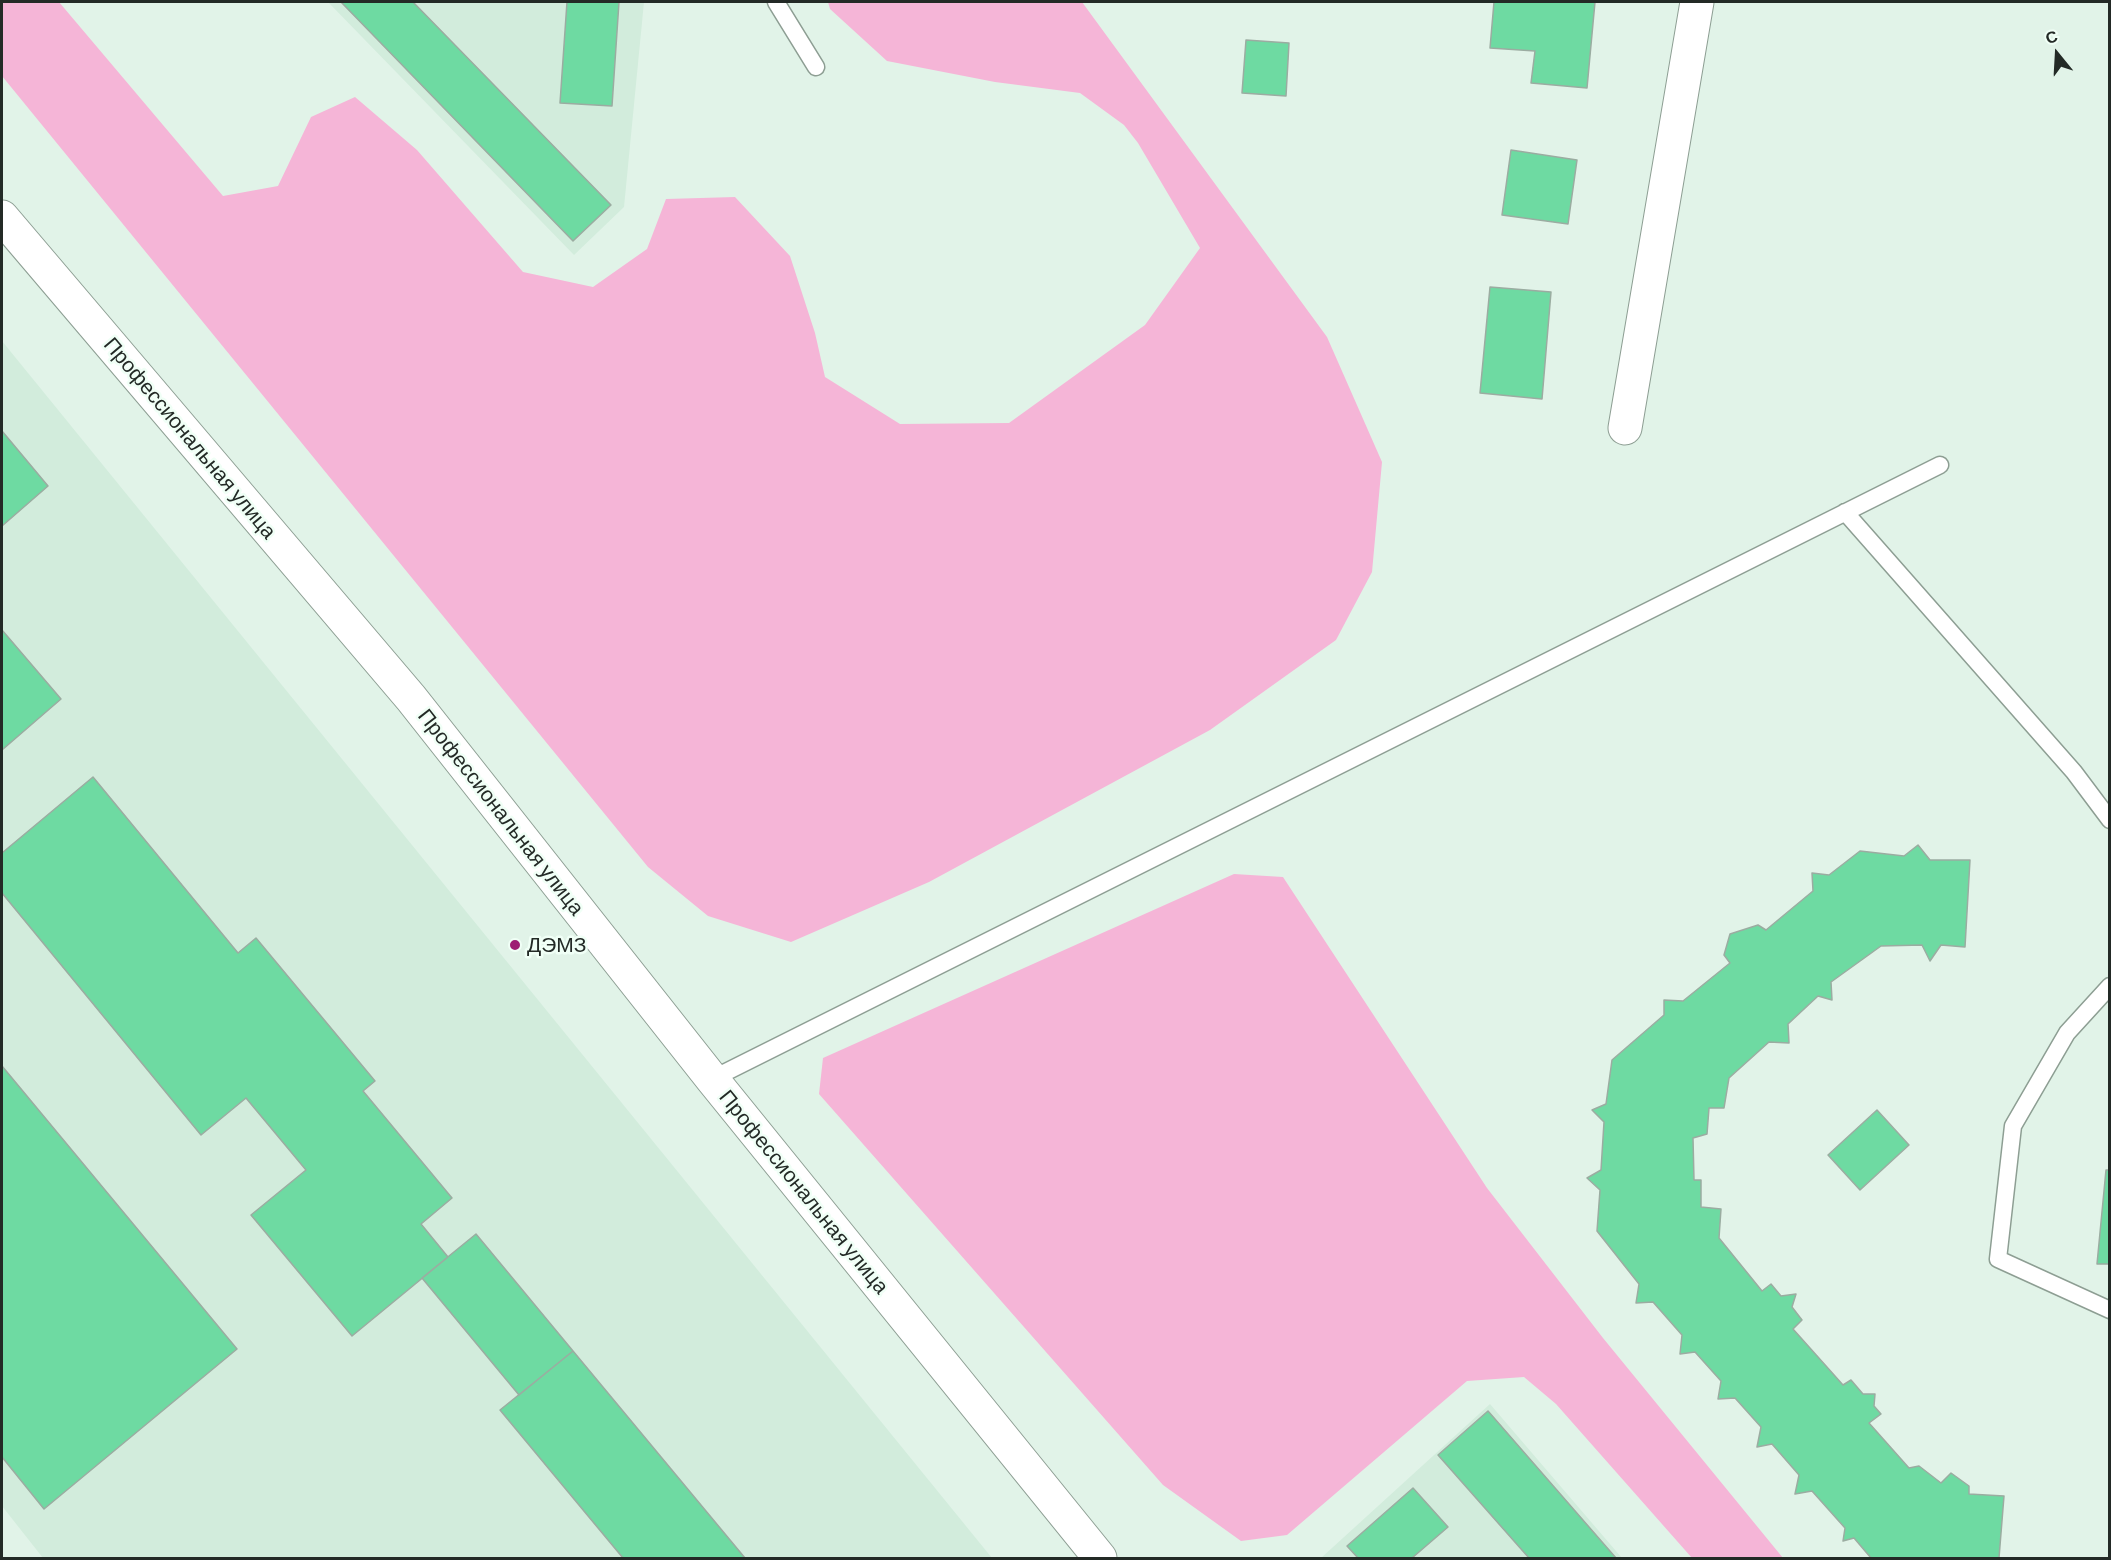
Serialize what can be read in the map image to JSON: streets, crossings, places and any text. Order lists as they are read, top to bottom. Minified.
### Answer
{"streets":{"main road":["Профессиональная улица"]},"places":["ДЭМЗ"],"north":"top"}
